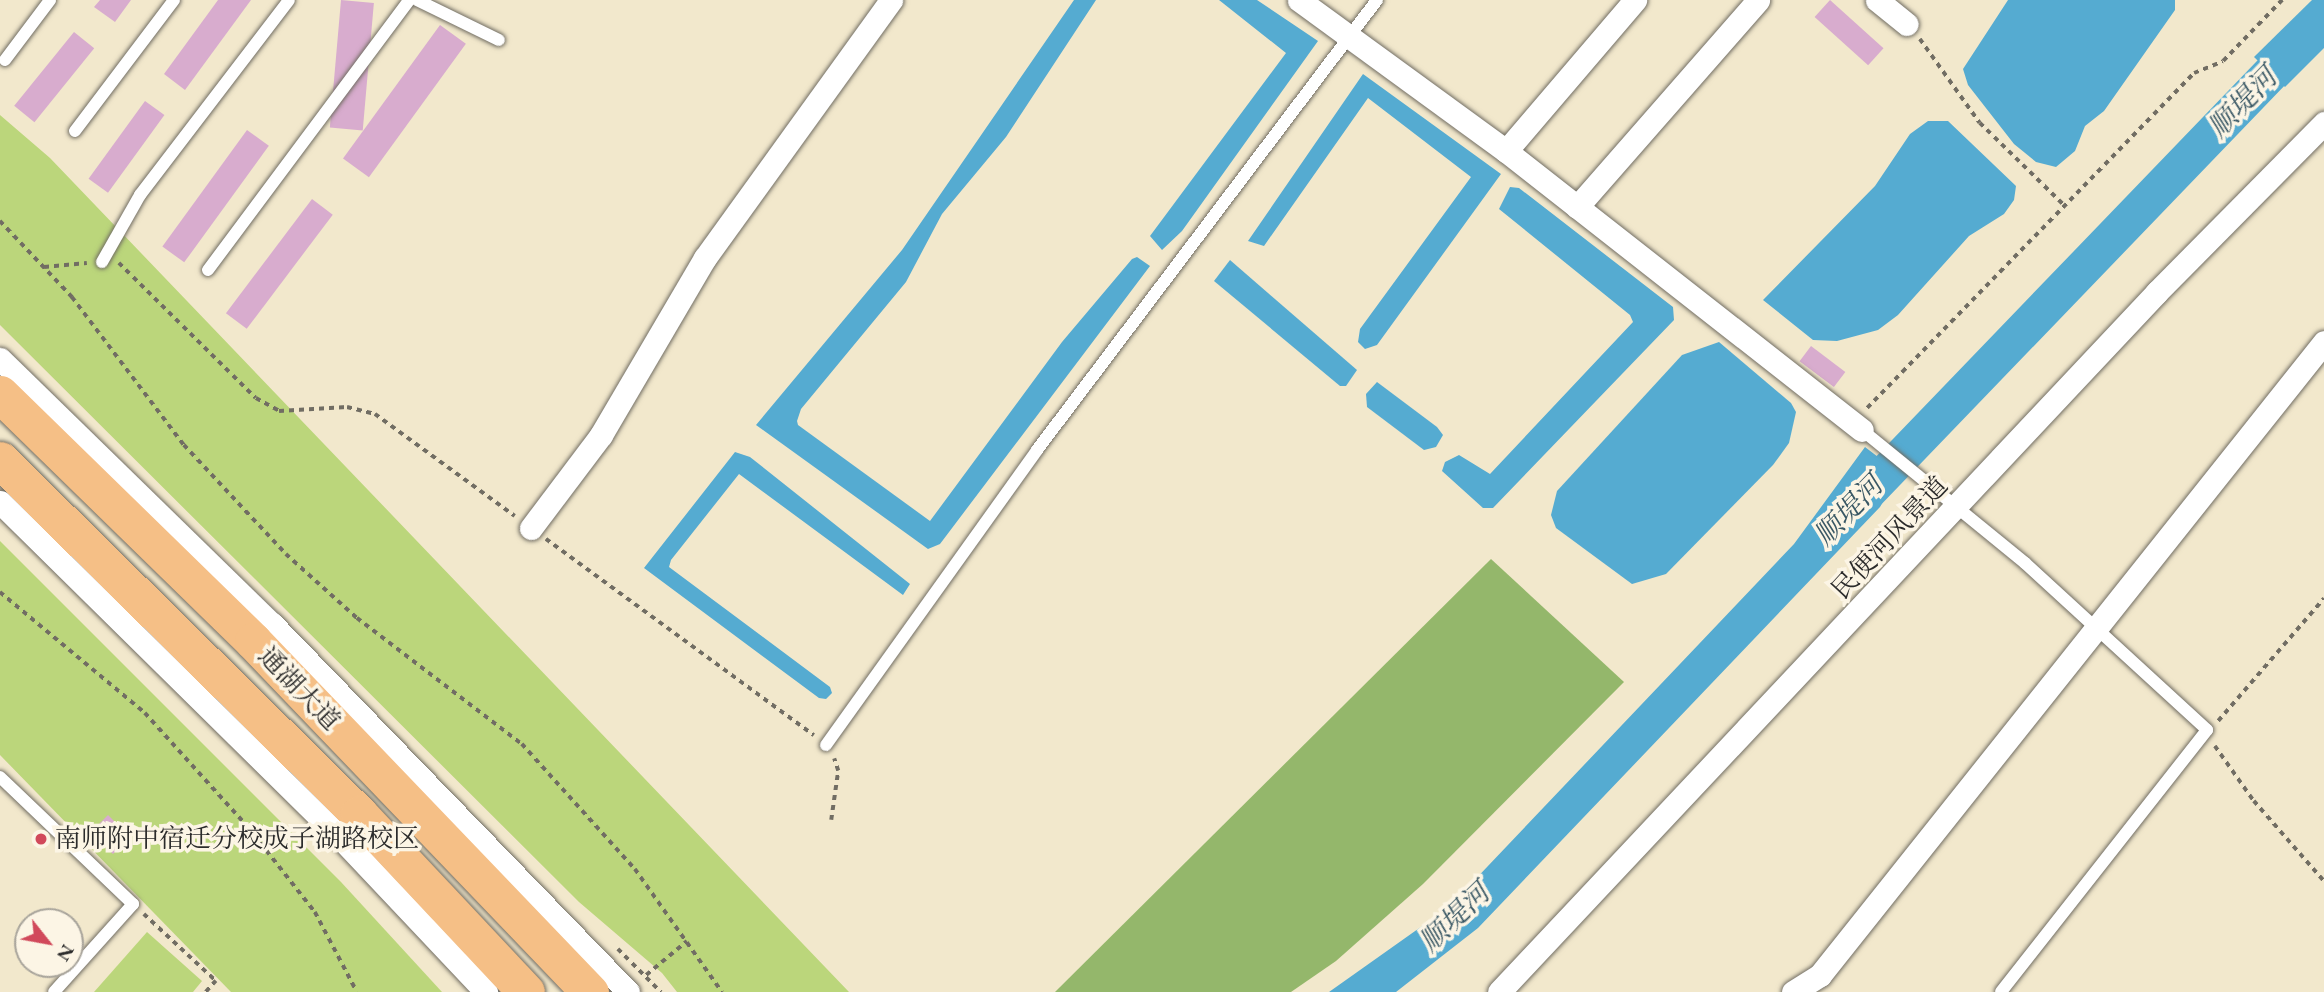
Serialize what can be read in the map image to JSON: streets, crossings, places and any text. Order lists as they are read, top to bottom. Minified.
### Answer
{"streets":{"main road":["通湖大道"],"street":["民便河风景道"]},"water":["顺堤河"],"places":["南师附中宿迁分校成子湖路校区"],"north":"bottom right"}
